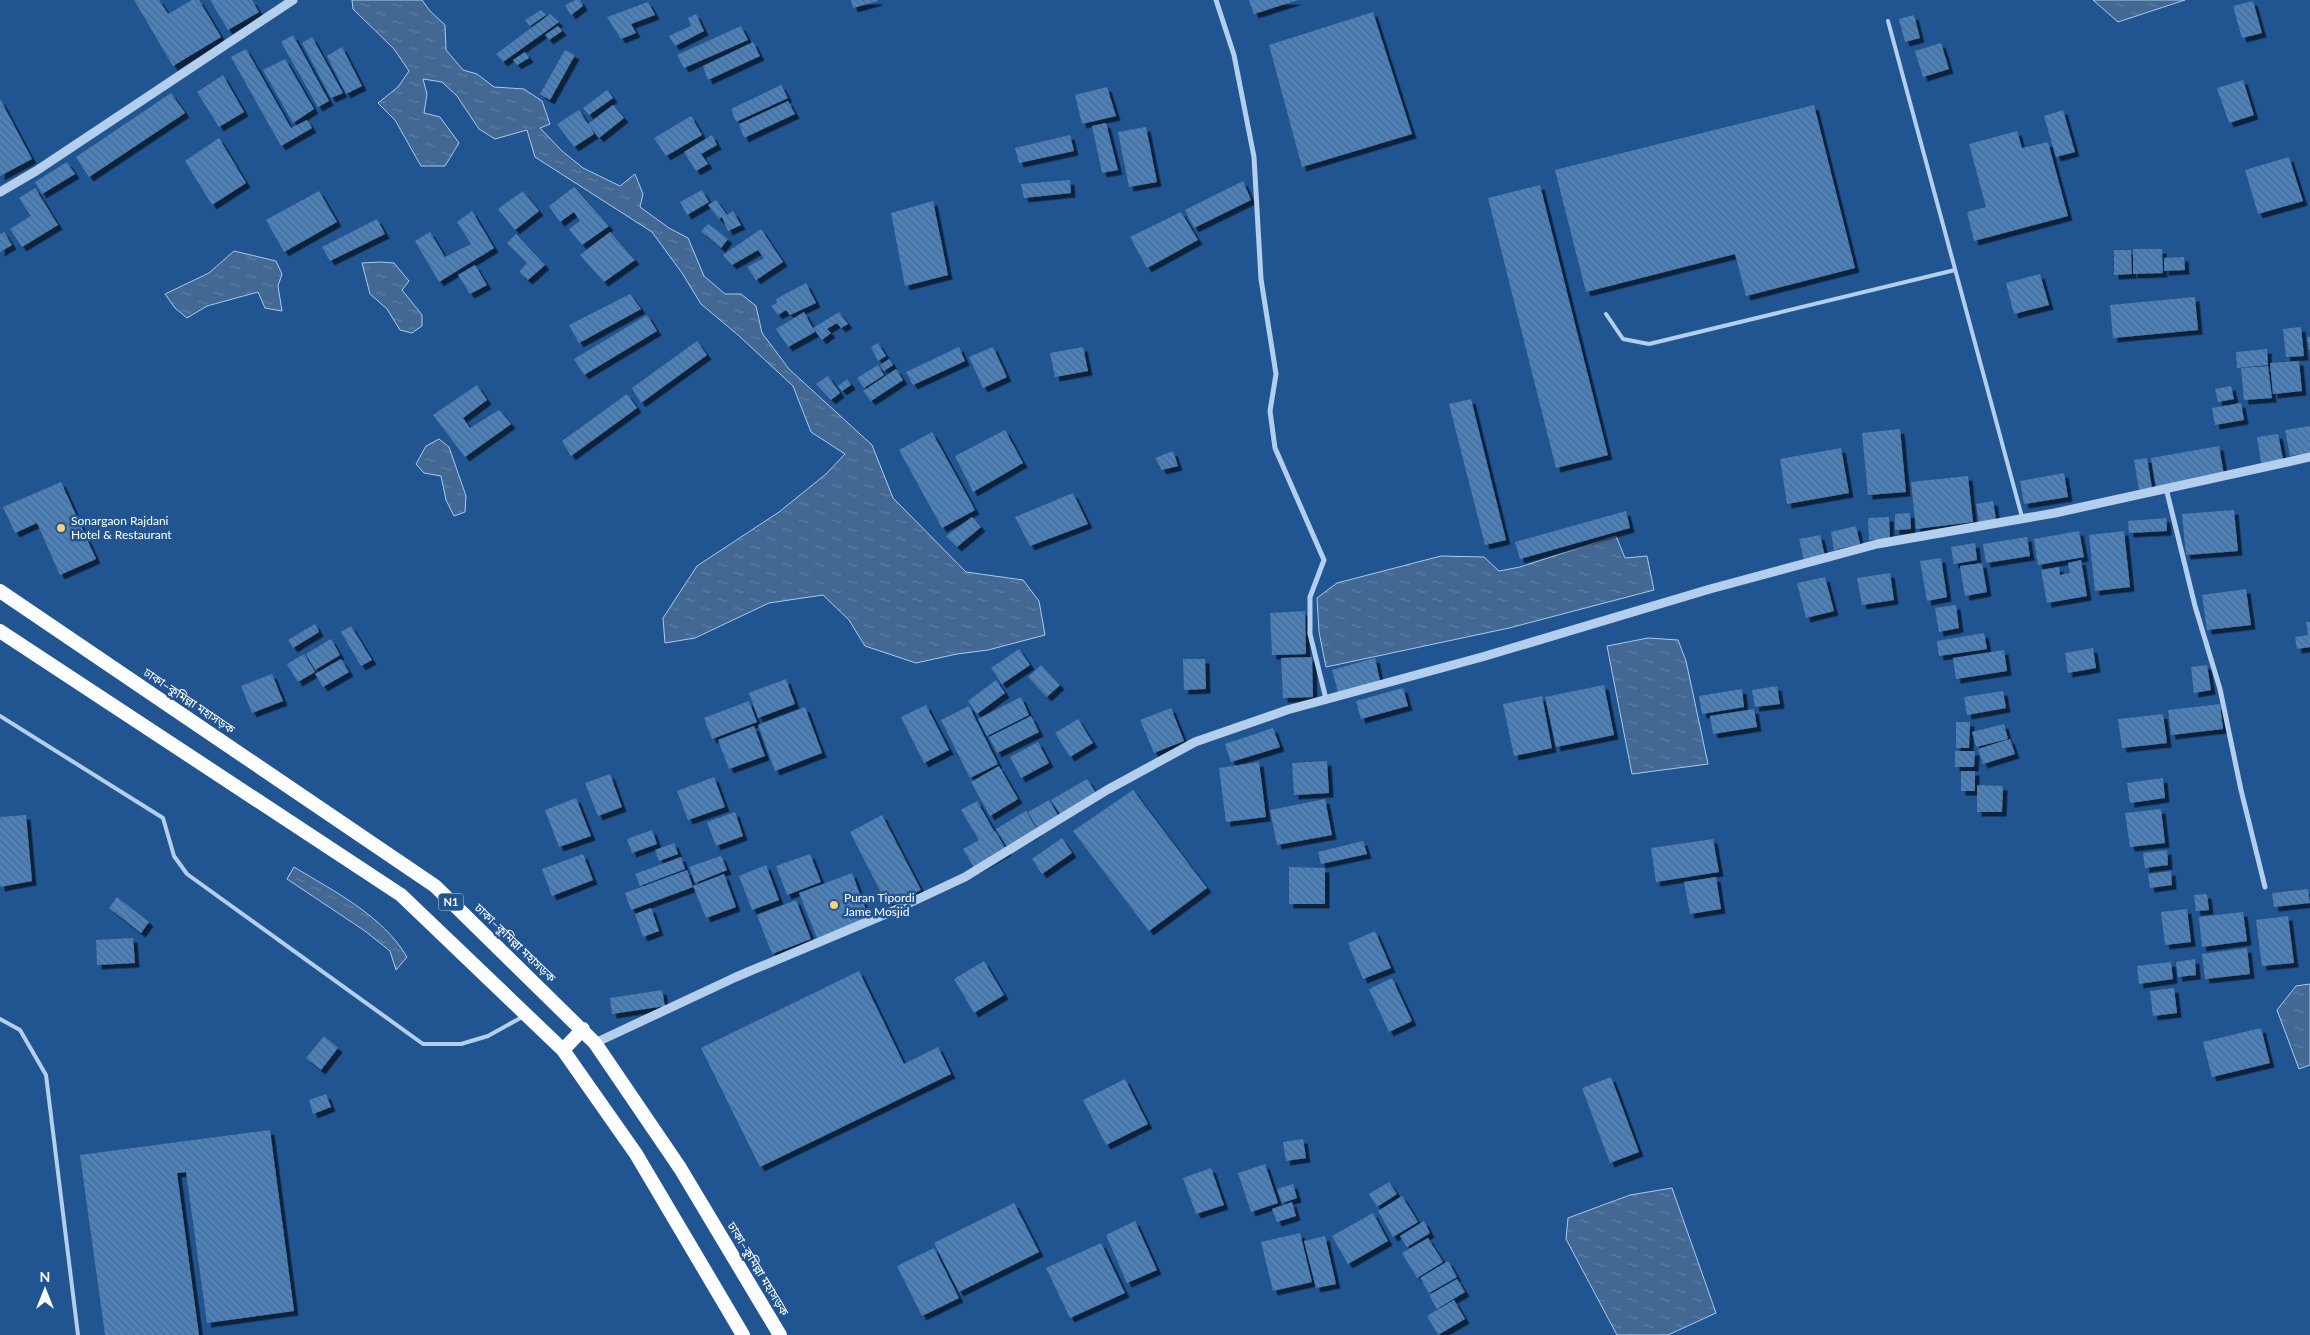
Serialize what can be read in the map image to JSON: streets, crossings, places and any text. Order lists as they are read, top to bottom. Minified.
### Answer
{"streets":{"highway":["ঢাকা–কুমিল্লা মহাসড়ক","N1"]},"places":["Sonargaon Rajdani Hotel & Restaurant","Puran Tipordi Jame Mosjid"],"north":"top"}
